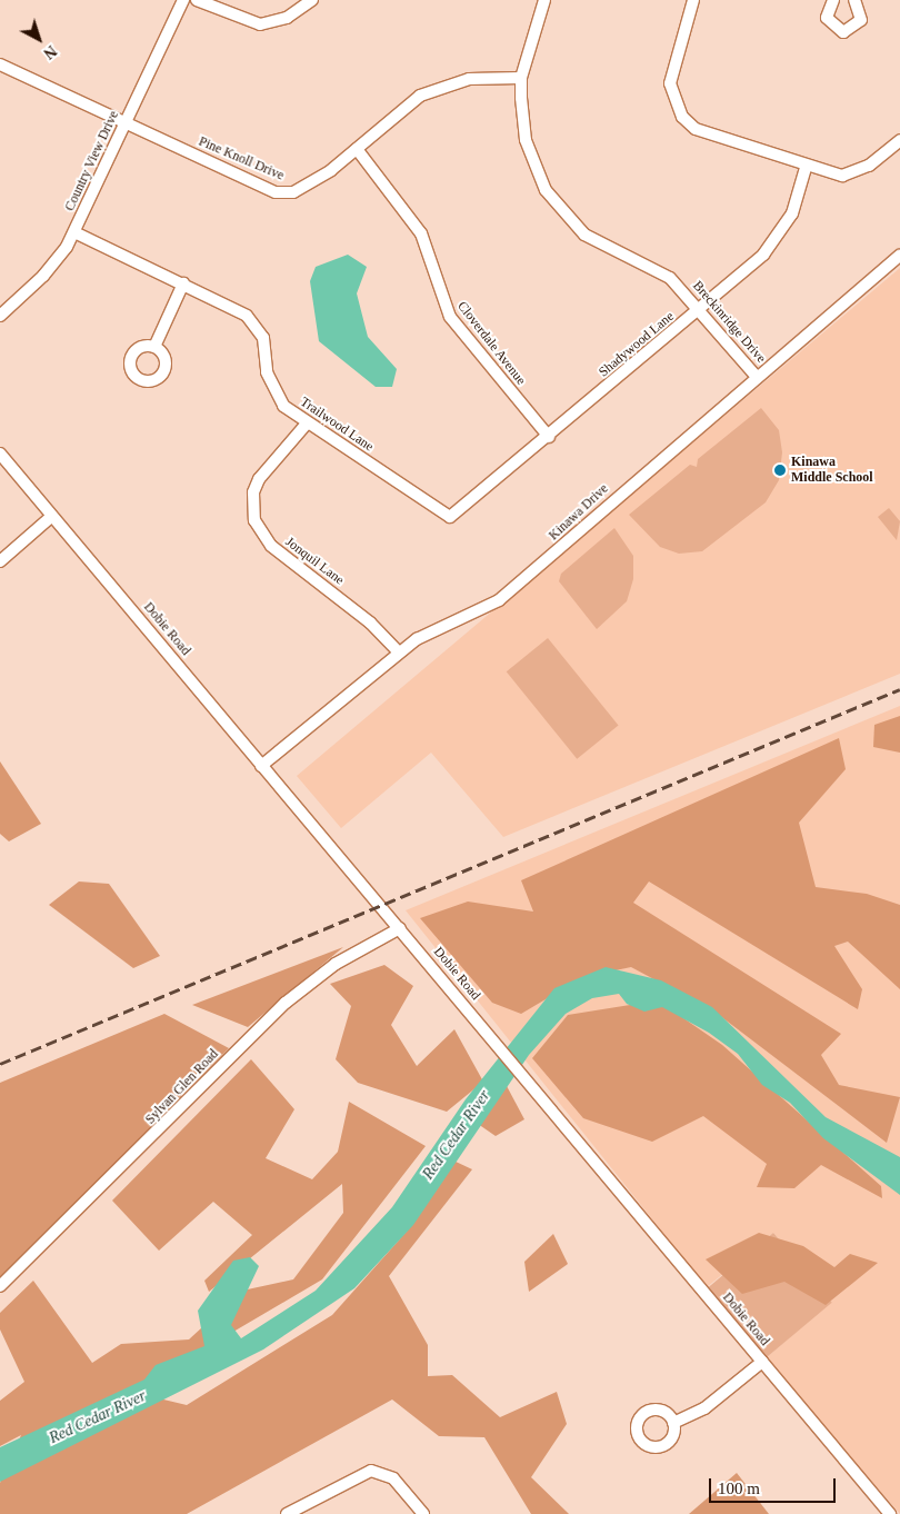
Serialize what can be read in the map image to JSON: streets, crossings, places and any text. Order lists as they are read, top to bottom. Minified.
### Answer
{"streets":{"street":["Pine Knoll Drive","Country View Drive","Breckinridge Drive","Cloverdale Avenue","Shadywood Lane","Trailwood Lane","Kinawa Drive","Jonquil Lane","Dobie Road","Sylvan Glen Road"]},"crossings":[["Pine Knoll Drive","Country View Drive"],["Pine Knoll Drive","Breckinridge Drive"],["Pine Knoll Drive","Cloverdale Avenue"],["Country View Drive","Trailwood Lane"],["Breckinridge Drive","Shadywood Lane"],["Breckinridge Drive","Kinawa Drive"],["Cloverdale Avenue","Shadywood Lane"],["Shadywood Lane","Trailwood Lane"],["Trailwood Lane","Jonquil Lane"],["Kinawa Drive","Jonquil Lane"],["Kinawa Drive","Dobie Road"],["Dobie Road","Sylvan Glen Road"]],"water":["Red Cedar River"],"places":["Kinawa Middle School"],"scale_bar":"100 m","north":"bottom right"}
